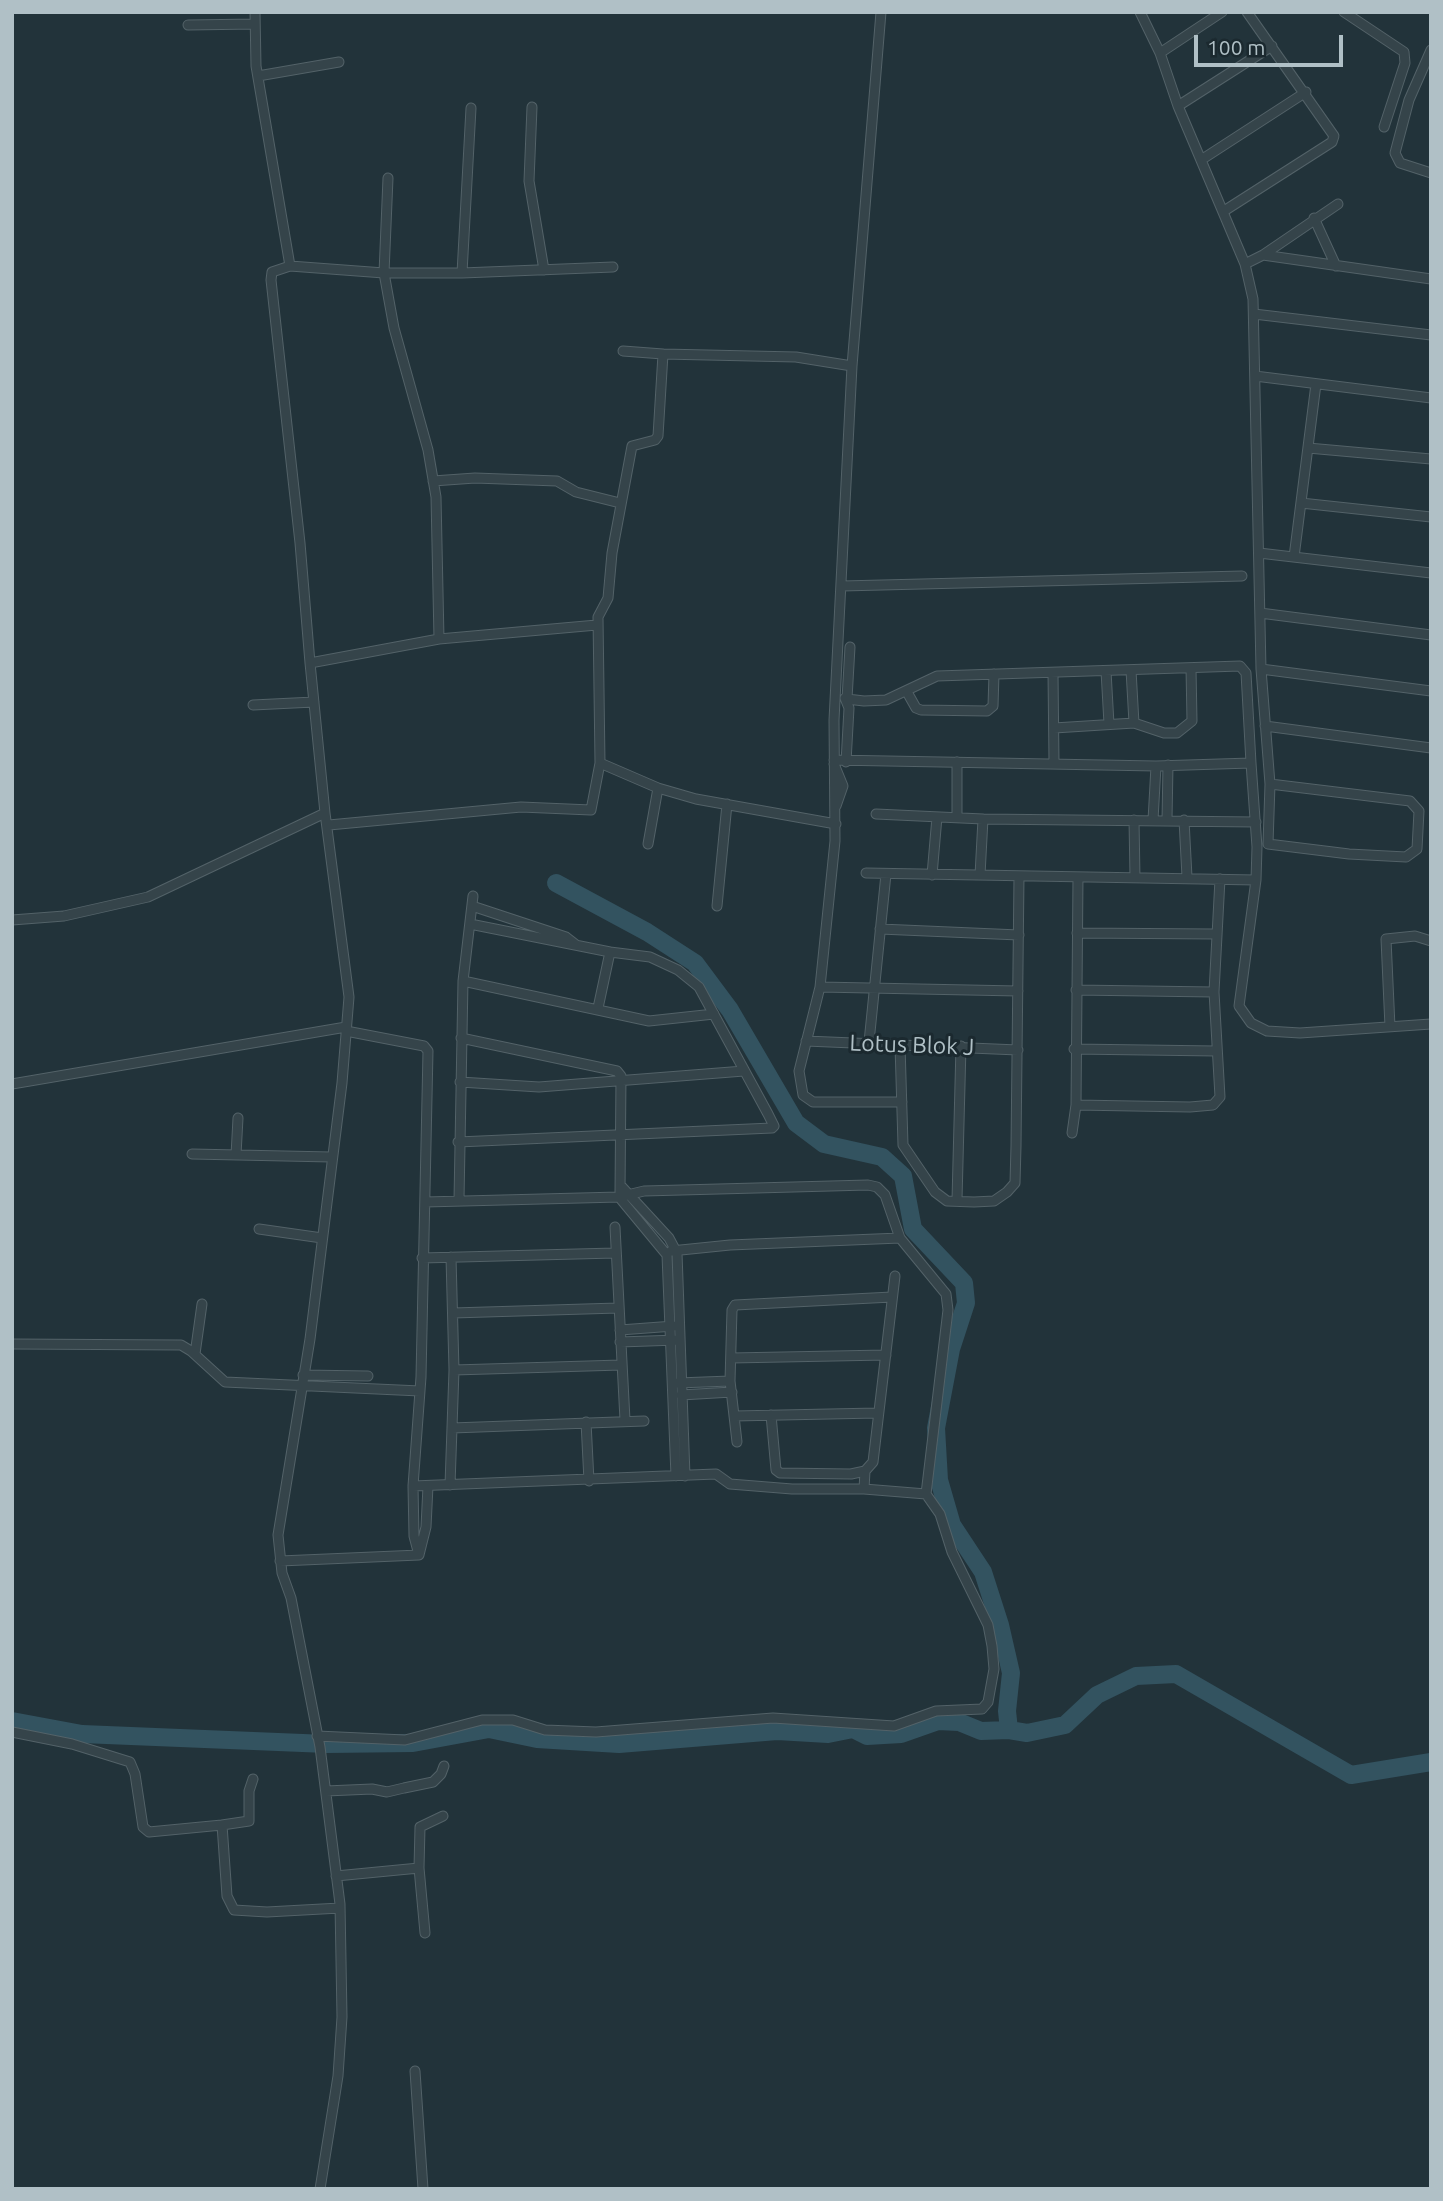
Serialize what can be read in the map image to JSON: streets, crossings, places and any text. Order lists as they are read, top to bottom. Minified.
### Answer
{"streets":{"street":["Lotus Blok J"]},"scale_bar":"100 m"}
